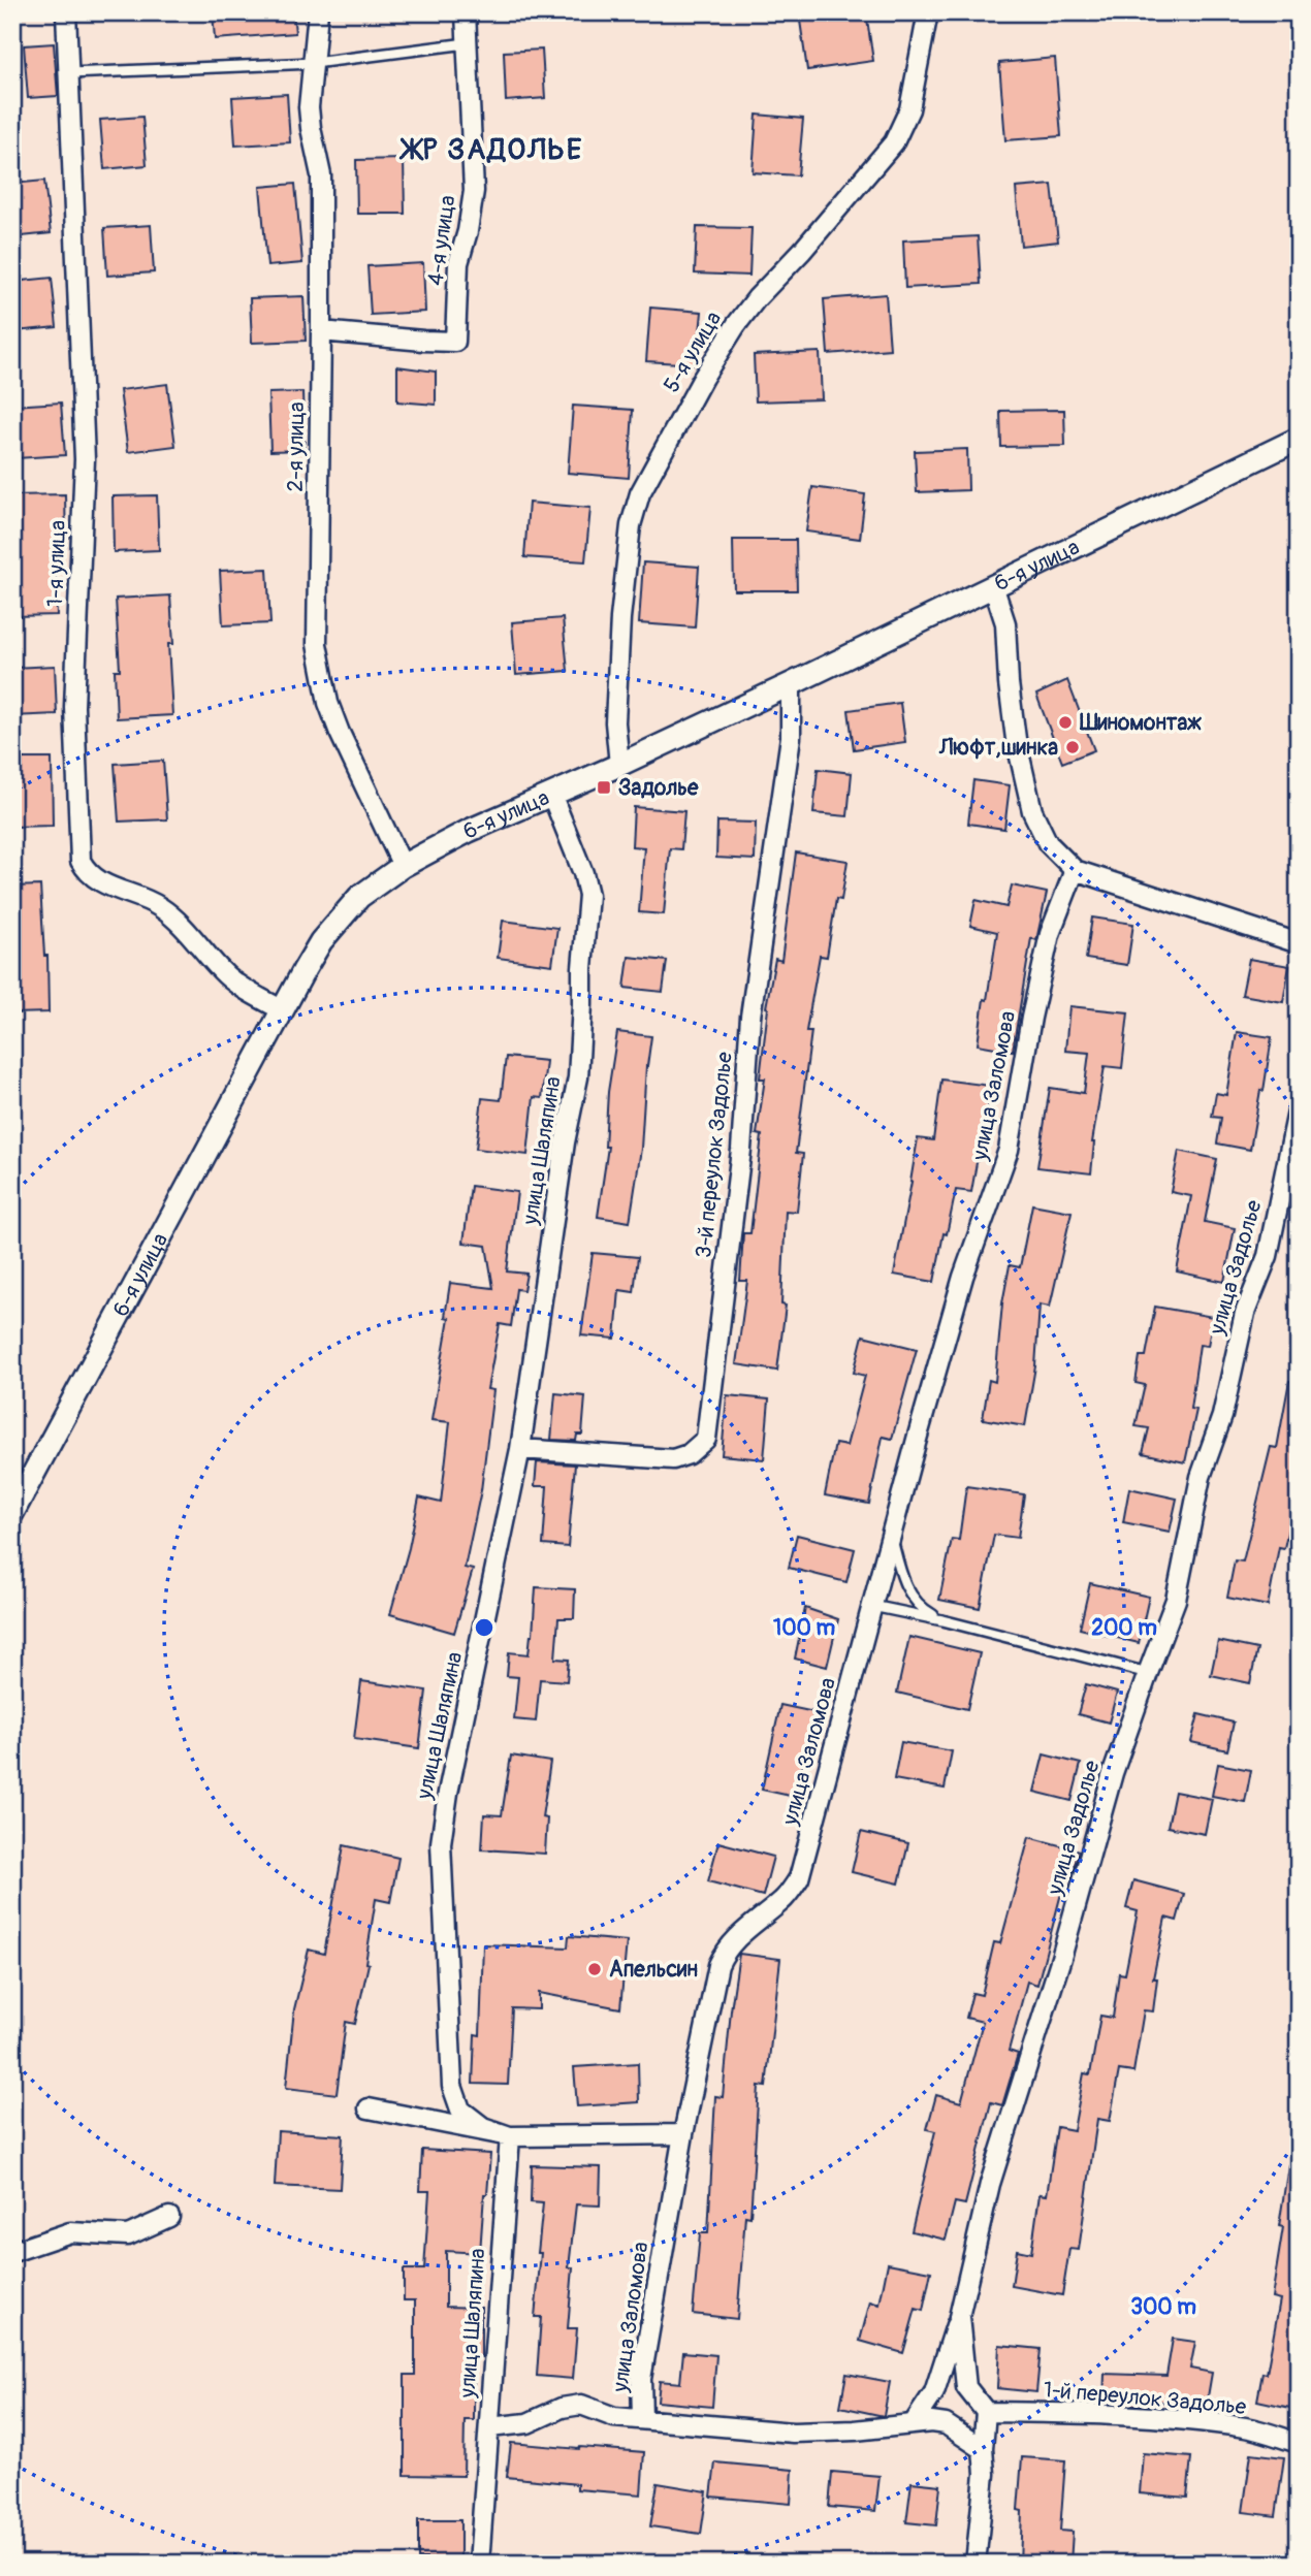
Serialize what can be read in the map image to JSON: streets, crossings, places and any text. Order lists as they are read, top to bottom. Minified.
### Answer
{"streets":{"street":["4-я улица","5-я улица","2-я улица","1-я улица","6-я улица","улица Заломова","улица Шаляпина","3-й переулок Задолье","улица Задолье","1-й переулок Задолье"]},"crossings":[["4-я улица","2-я улица"],["5-я улица","6-я улица"],["2-я улица","6-я улица"],["1-я улица","6-я улица"],["6-я улица","улица Шаляпина"],["6-я улица","3-й переулок Задолье"],["улица Шаляпина","3-й переулок Задолье"],["улица Задолье","1-й переулок Задолье"]],"districts":["ЖР ЗАДОЛЬЕ"],"places":{"other":["Шиномонтаж","Люфт,шинка","Апельсин"],"transit":["Задолье"]},"rings":["100 m","200 m","300 m"]}
